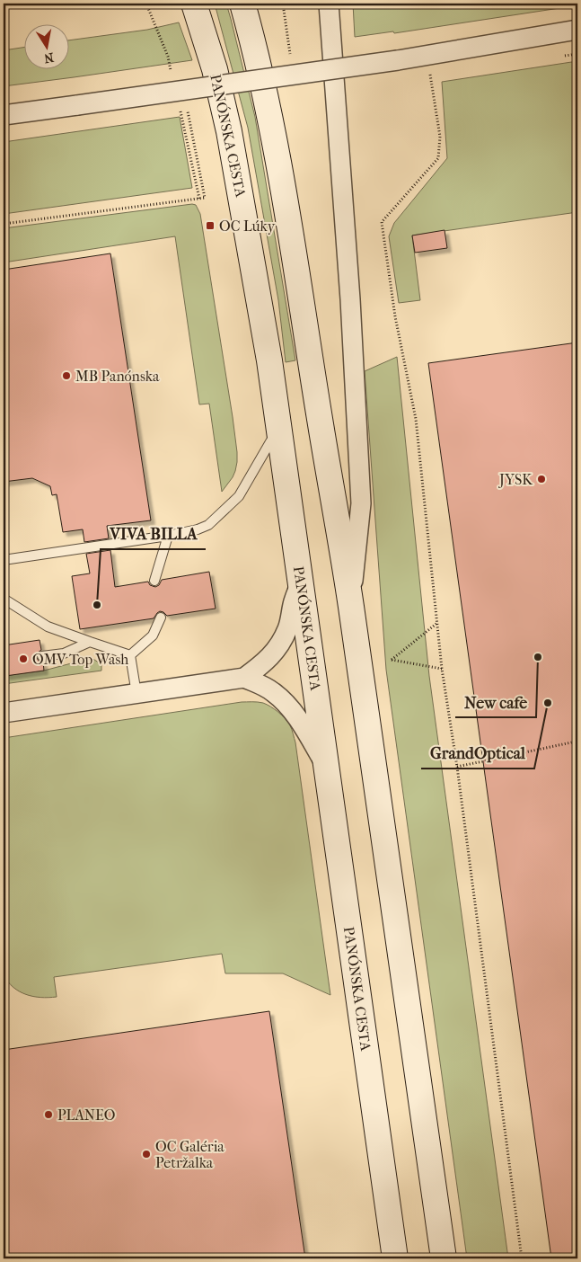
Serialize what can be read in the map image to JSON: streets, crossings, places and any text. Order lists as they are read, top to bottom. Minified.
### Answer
{"streets":{"main road":["PANÓNSKA CESTA"]},"places":{"transit":["OC Lúky"],"other":["MB Panónska","JYSK","VIVA BILLA","New cafe","OMV Top Wash","GrandOptical","PLANEO","OC Galéria Petržalka"]},"north":"bottom"}
